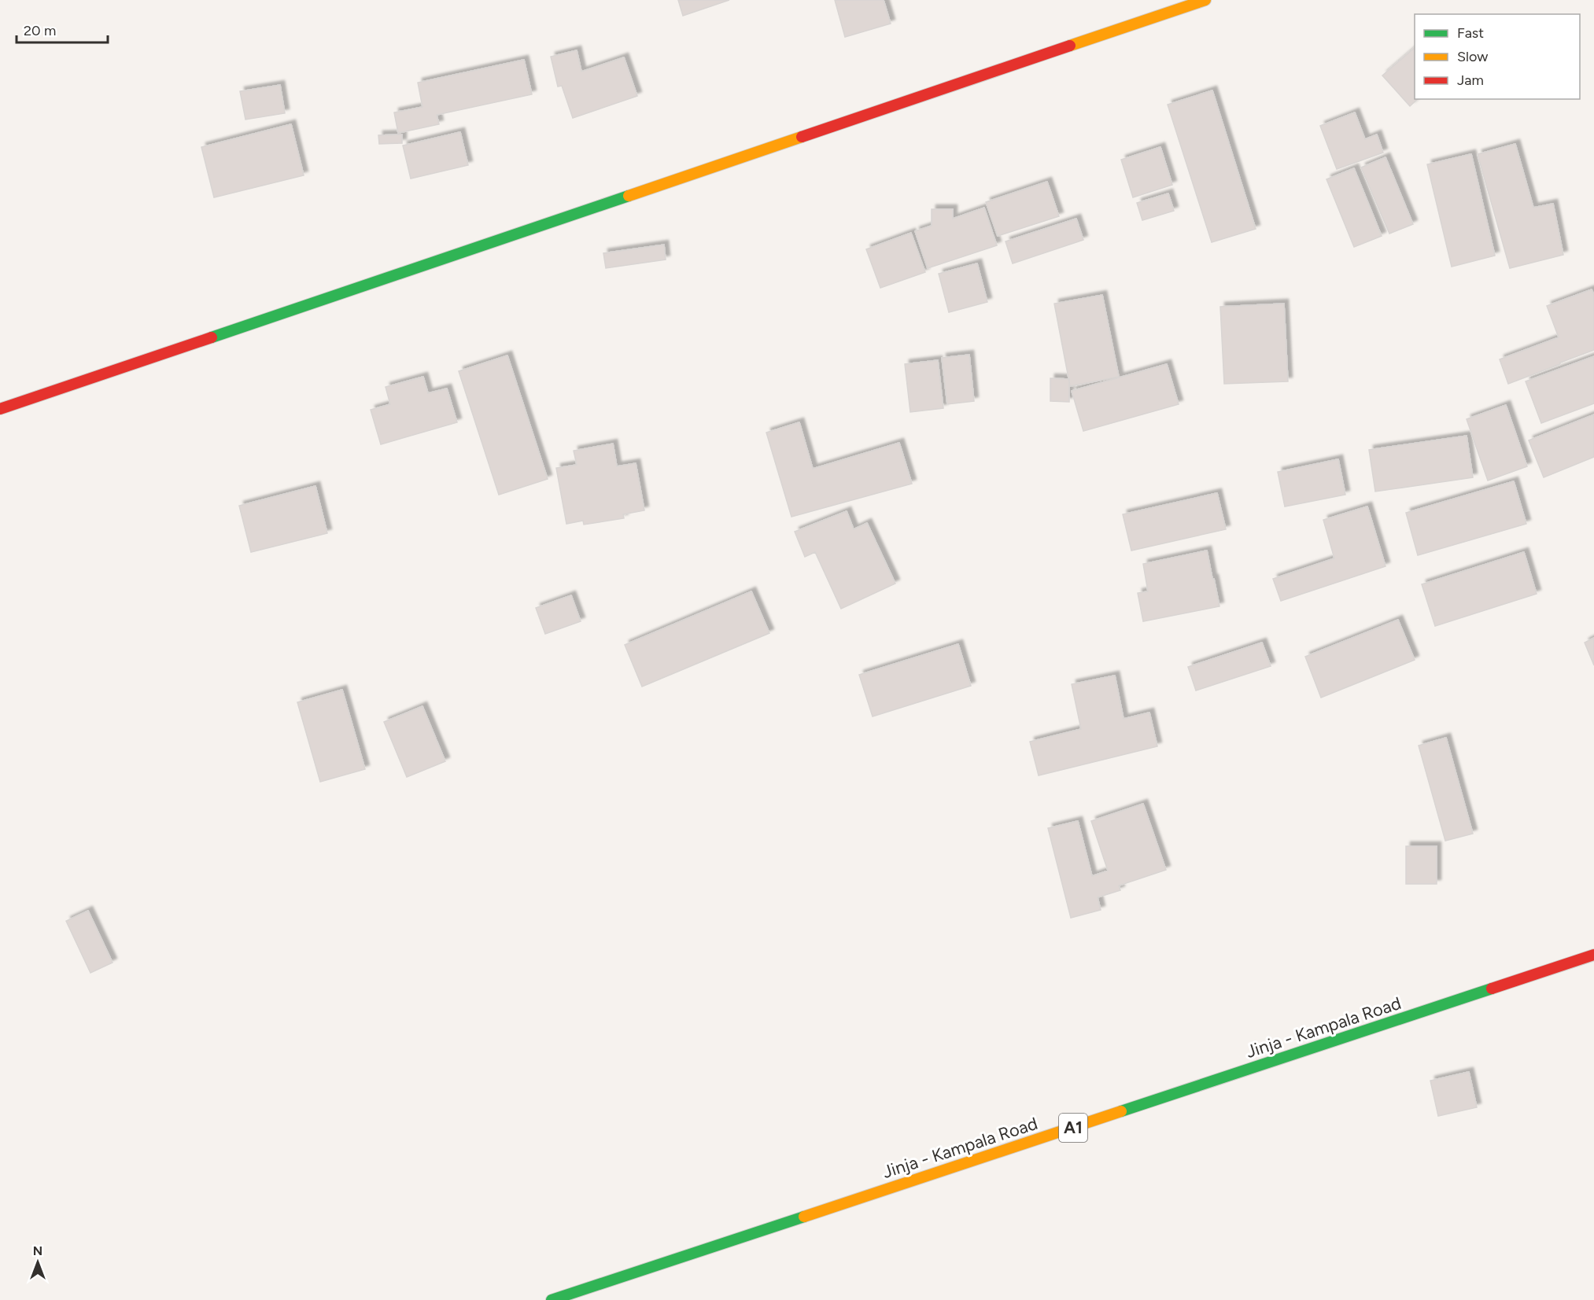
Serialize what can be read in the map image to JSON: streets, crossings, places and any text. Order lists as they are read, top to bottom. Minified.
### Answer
{"streets":{"main road":["Jinja - Kampala Road","A1"]},"legend":["Fast","Slow","Jam"],"scale_bar":"20 m","north":"top"}
